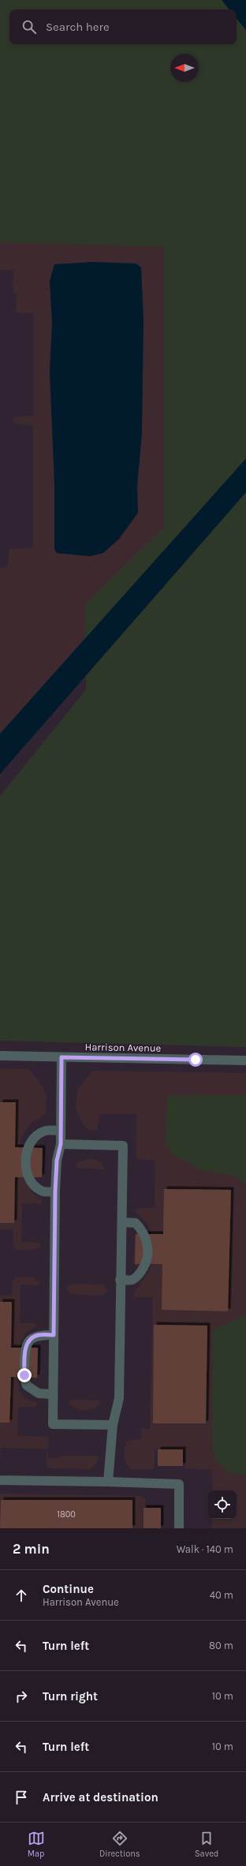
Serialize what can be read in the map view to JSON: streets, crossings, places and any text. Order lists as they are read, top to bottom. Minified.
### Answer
{"streets":{"street":["Harrison Avenue"]},"house_numbers":["1800"],"north":"left","page":{"search":"Search here","heading":["2 min","Walk · 140 m"],"list":[["Continue","Harrison Avenue","40 m"],["Turn left","80 m"],["Turn right","10 m"],["Turn left","10 m"],"Arrive at destination"],"nav":["Map","Directions","Saved"]}}
